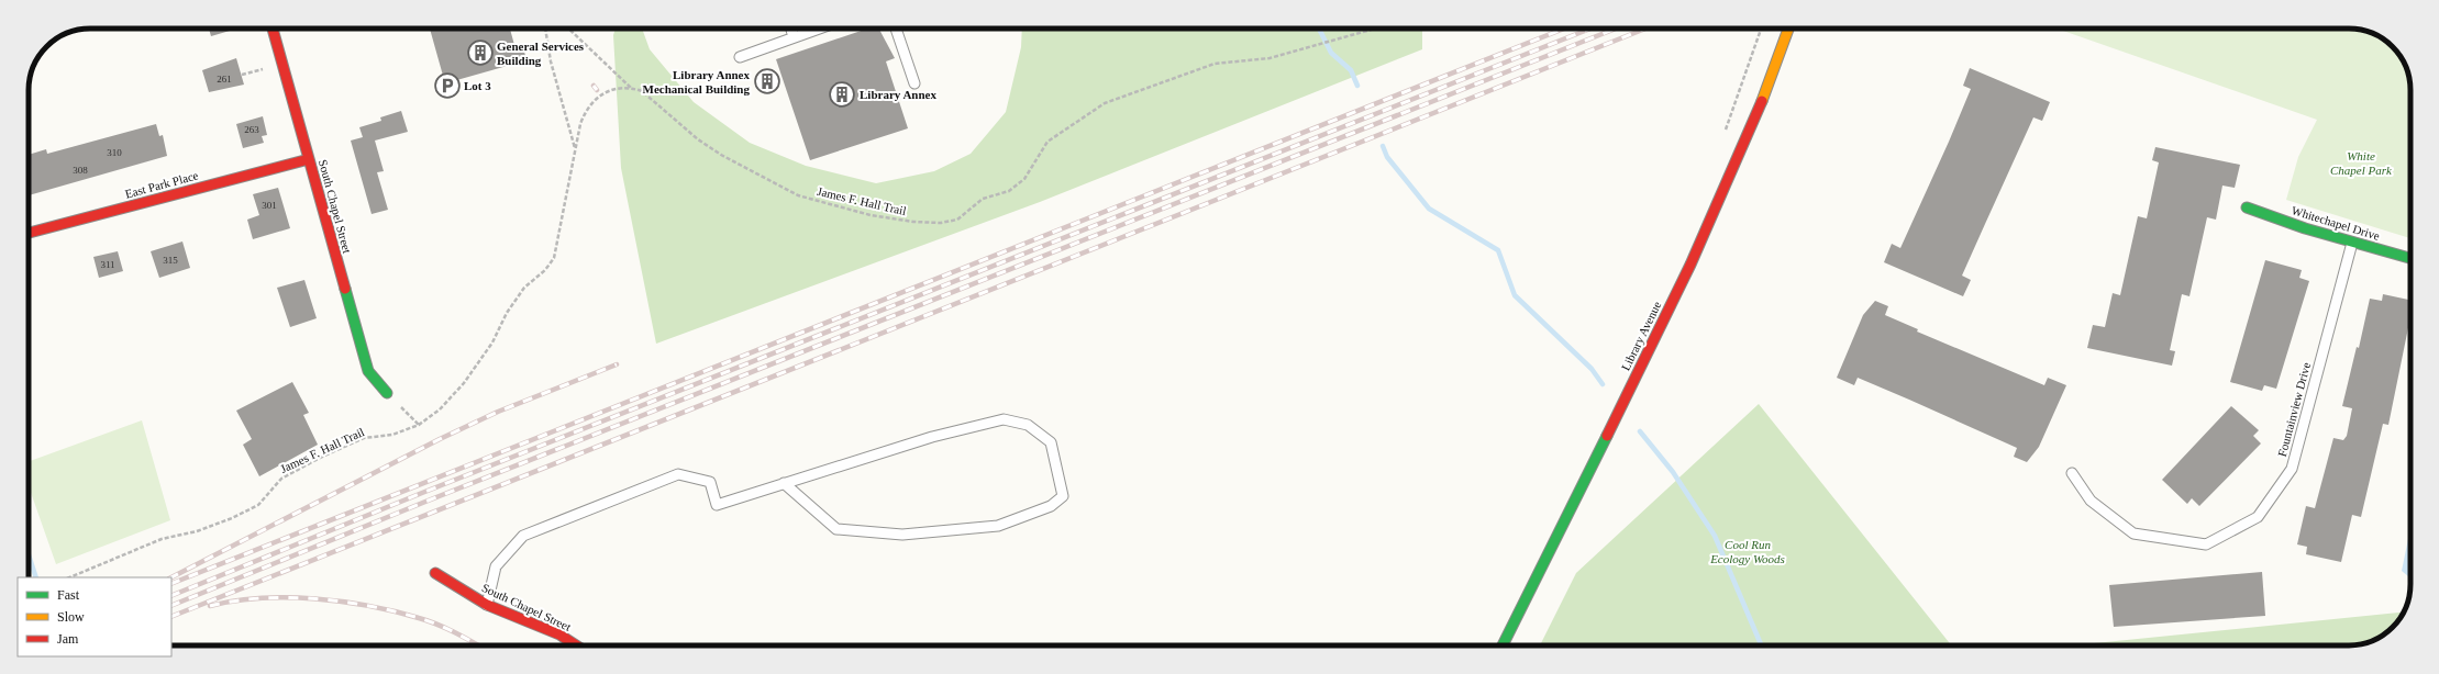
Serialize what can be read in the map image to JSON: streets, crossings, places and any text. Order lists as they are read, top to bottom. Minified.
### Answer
{"streets":{"street":["East Park Place","South Chapel Street","Whitechapel Drive","Library Avenue"],"lane":["Fountainview Drive"],"path":["James F. Hall Trail"]},"crossings":[["East Park Place","South Chapel Street"],["Whitechapel Drive","Fountainview Drive"]],"parks":["White Chapel Park","Cool Run Ecology Woods"],"places":{"building":["General Services Building","Library Annex Mechanical Building","Library Annex"],"parking":["Lot 3"]},"house_numbers":["261","263","310","308","301","315","311"],"legend":["Fast","Slow","Jam"]}
